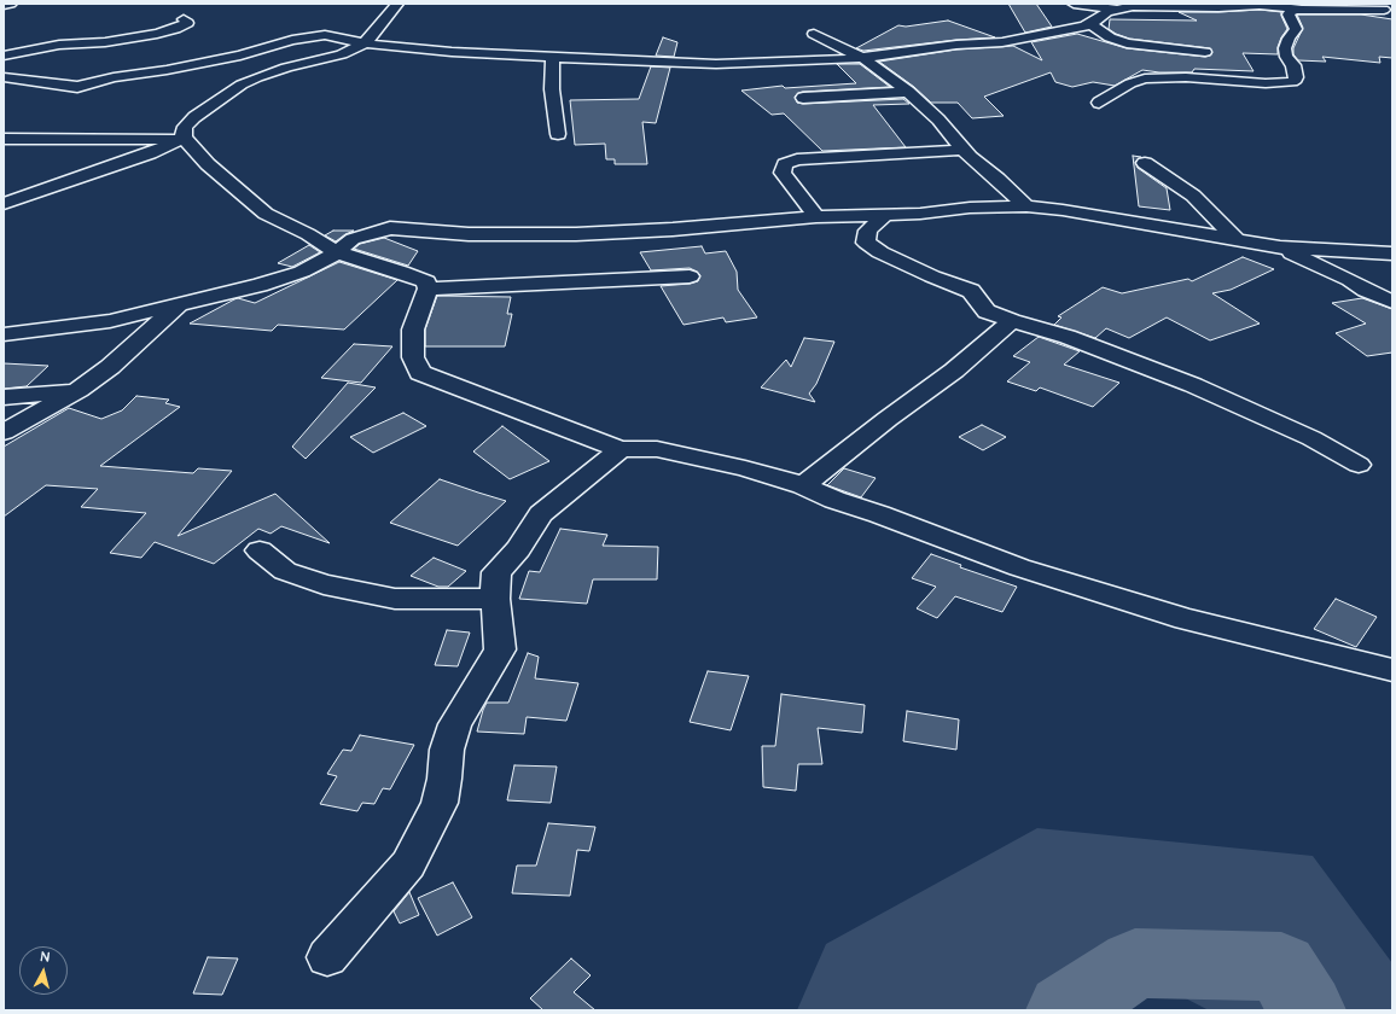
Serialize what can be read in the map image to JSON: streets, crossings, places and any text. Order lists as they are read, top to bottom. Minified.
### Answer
{"north":"top"}
